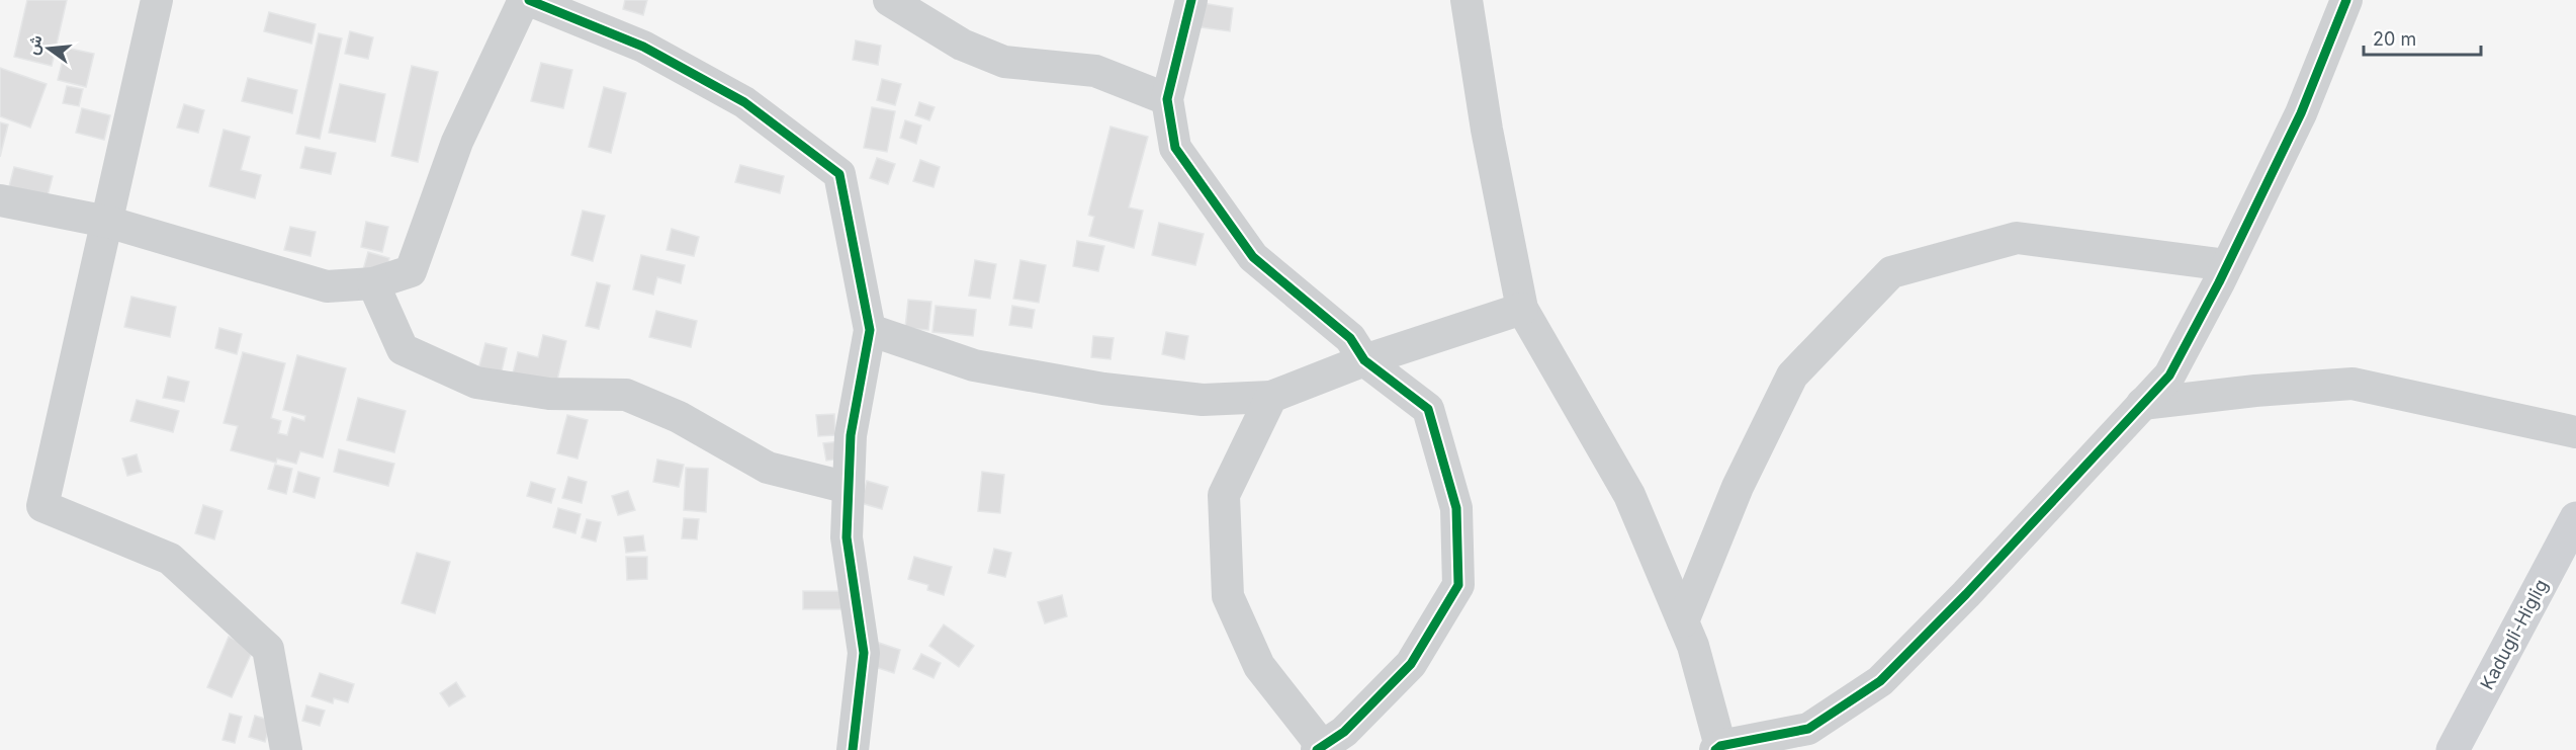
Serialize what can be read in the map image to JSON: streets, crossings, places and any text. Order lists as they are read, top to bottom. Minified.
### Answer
{"streets":{"street":["Kadugli-Higlig"]},"scale_bar":"20 m","north":"left"}
